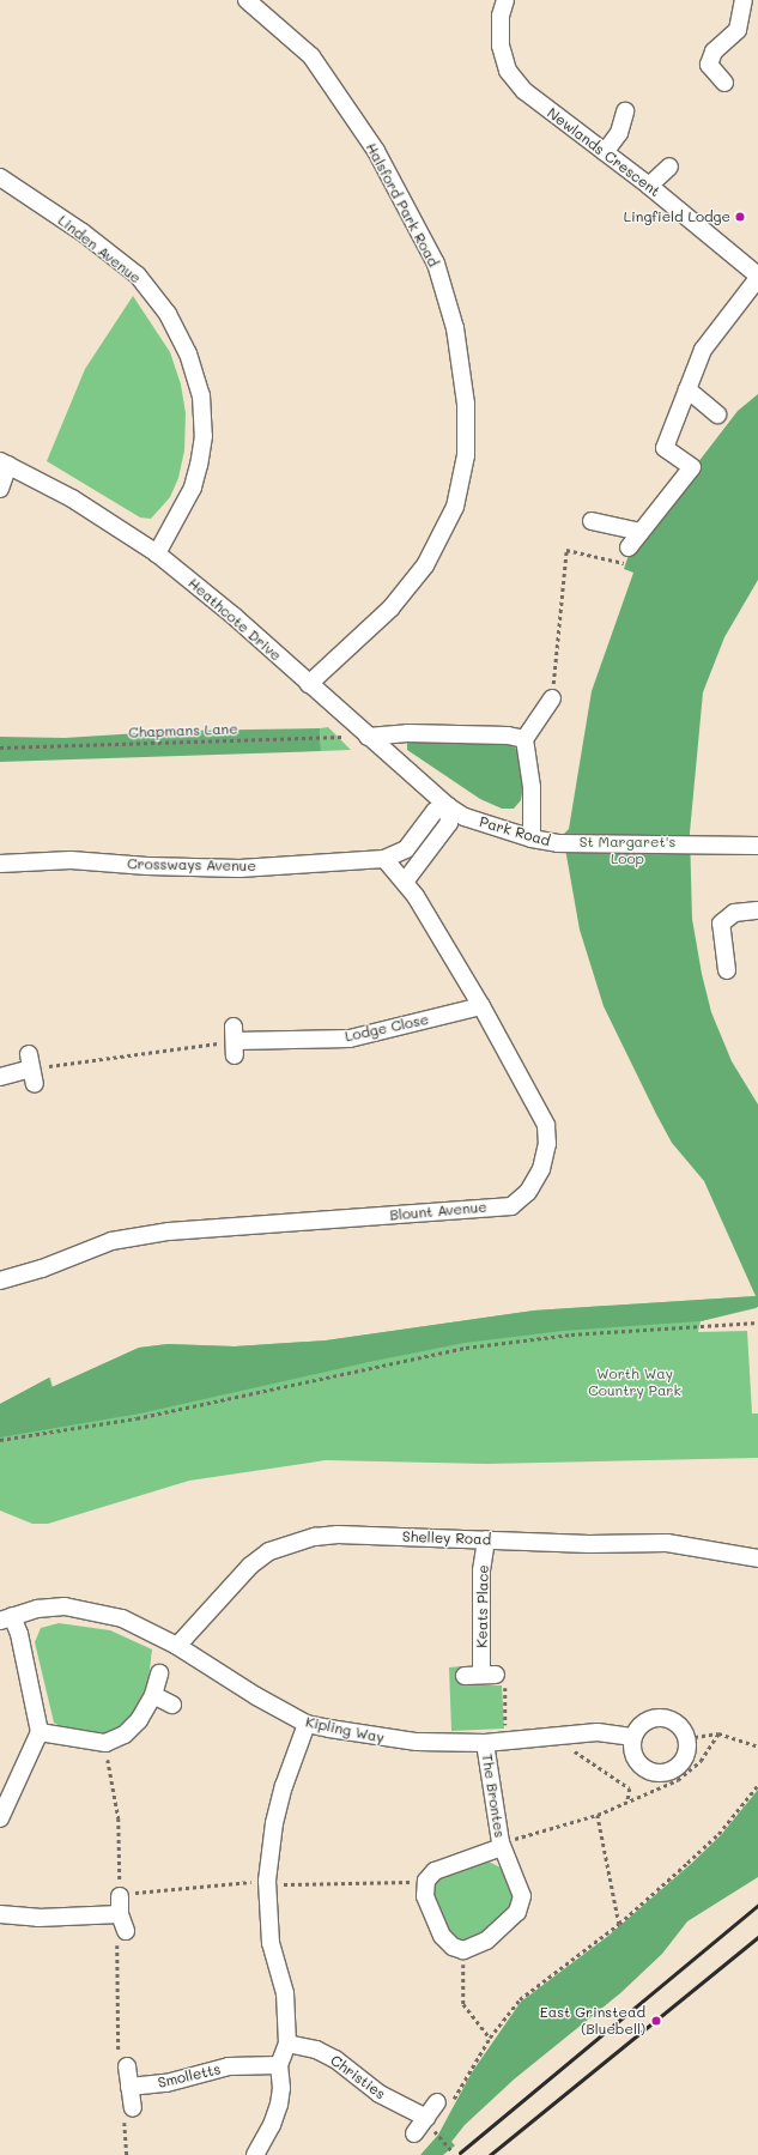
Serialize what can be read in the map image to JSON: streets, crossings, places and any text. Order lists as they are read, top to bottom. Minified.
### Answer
{"streets":{"street":["Newlands Crescent","Halsford Park Road","Linden Avenue","Heathcote Drive","Park Road","Crossways Avenue","Lodge Close","Blount Avenue","Shelley Road","Keats Place","Kipling Way","The Brontes","Smolletts","Christies"],"path":["Chapmans Lane"]},"crossings":[["Halsford Park Road","Heathcote Drive"],["Linden Avenue","Heathcote Drive"],["Heathcote Drive","Chapmans Lane"],["Heathcote Drive","Park Road"],["Crossways Avenue","Blount Avenue"],["Lodge Close","Blount Avenue"],["Shelley Road","Keats Place"],["Shelley Road","Kipling Way"],["Kipling Way","The Brontes"]],"parks":["St Margaret's Loop","Worth Way Country Park"],"places":["Lingfield Lodge","East Grinstead (Bluebell)"]}
